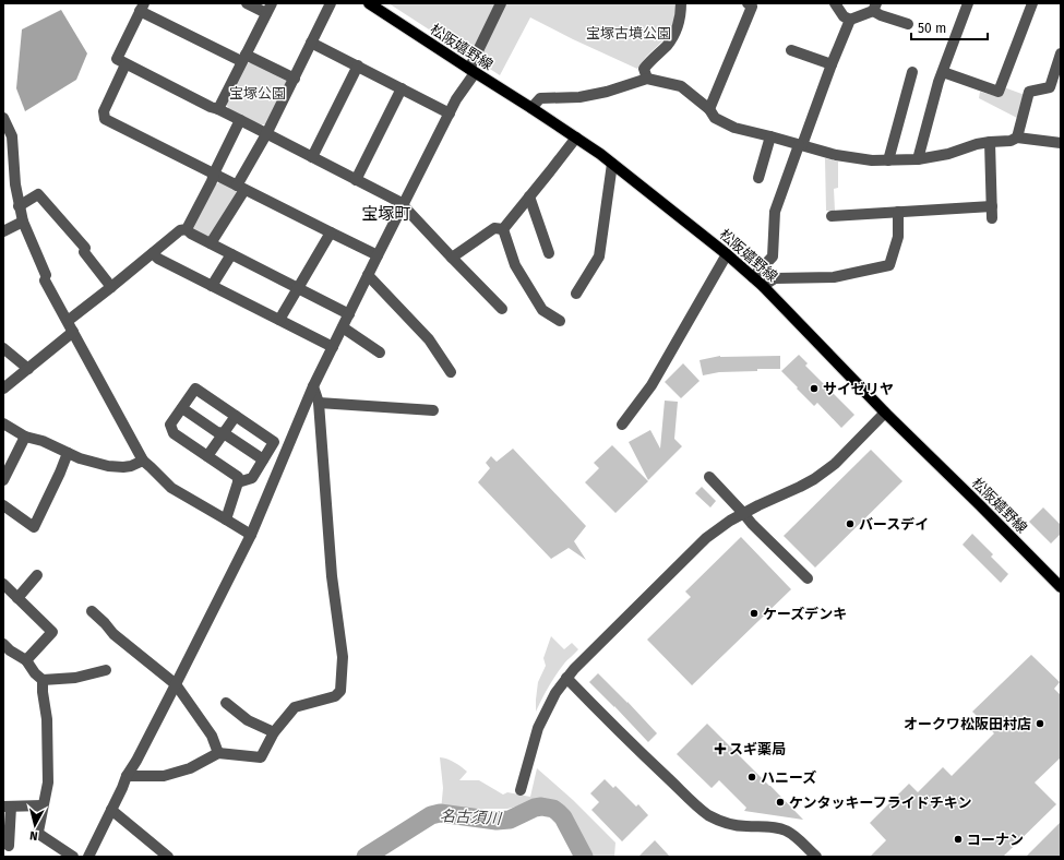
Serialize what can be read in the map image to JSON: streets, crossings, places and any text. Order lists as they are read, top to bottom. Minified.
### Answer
{"streets":{"main road":["松阪嬉野線"]},"districts":["宝塚町"],"water":["名古須川"],"parks":["宝塚古墳公園","宝塚公園"],"places":{"other":["サイゼリヤ","バースデイ","ケーズデンキ","オークワ松阪田村店","ハニーズ","ケンタッキーフライドチキン","コーナン"],"health":["スギ薬局"]},"scale_bar":"50 m","north":"bottom"}
